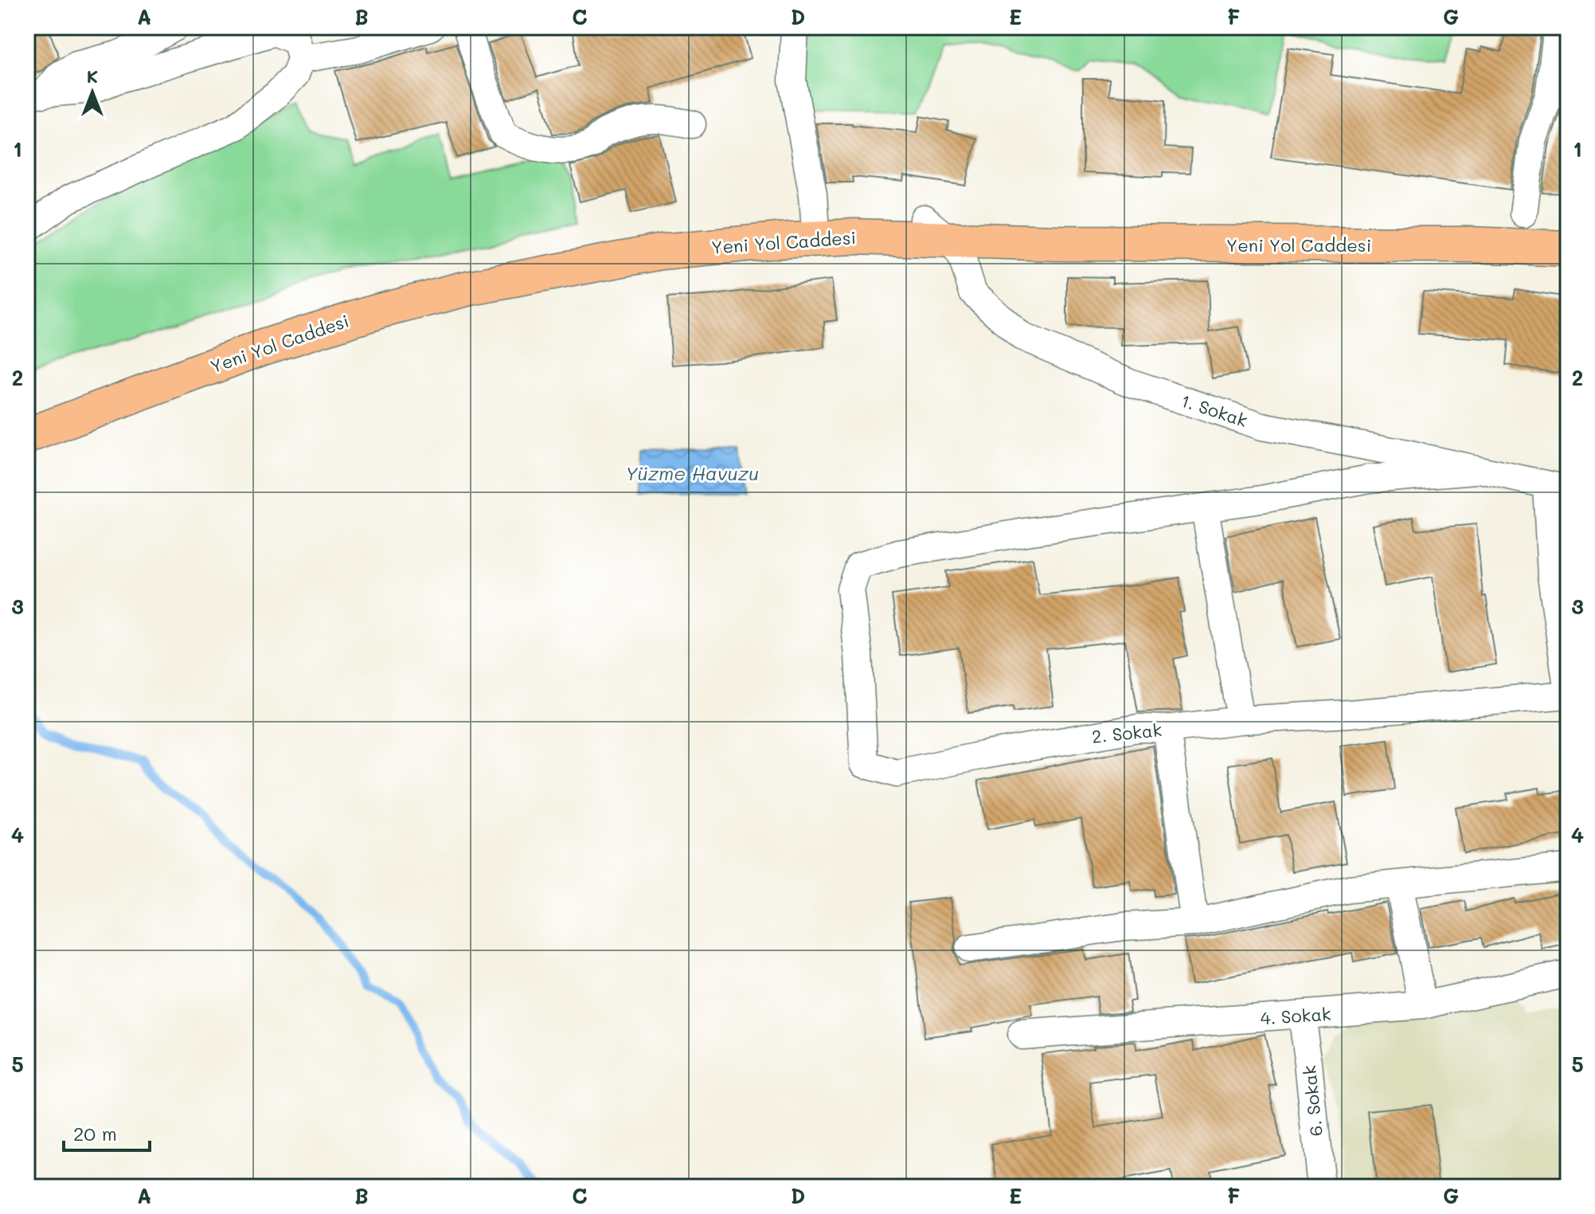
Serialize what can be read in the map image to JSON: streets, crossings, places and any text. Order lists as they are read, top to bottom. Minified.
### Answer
{"streets":{"main road":["Yeni Yol Caddesi"],"street":["1. Sokak","2. Sokak","4. Sokak","6. Sokak"]},"crossings":[["Yeni Yol Caddesi","1. Sokak"],["4. Sokak","6. Sokak"]],"water":["Yüzme Havuzu"],"scale_bar":"20 m","north":"top","grid":{"columns":["A","B","C","D","E","F","G"],"rows":["1","2","3","4","5"]}}
